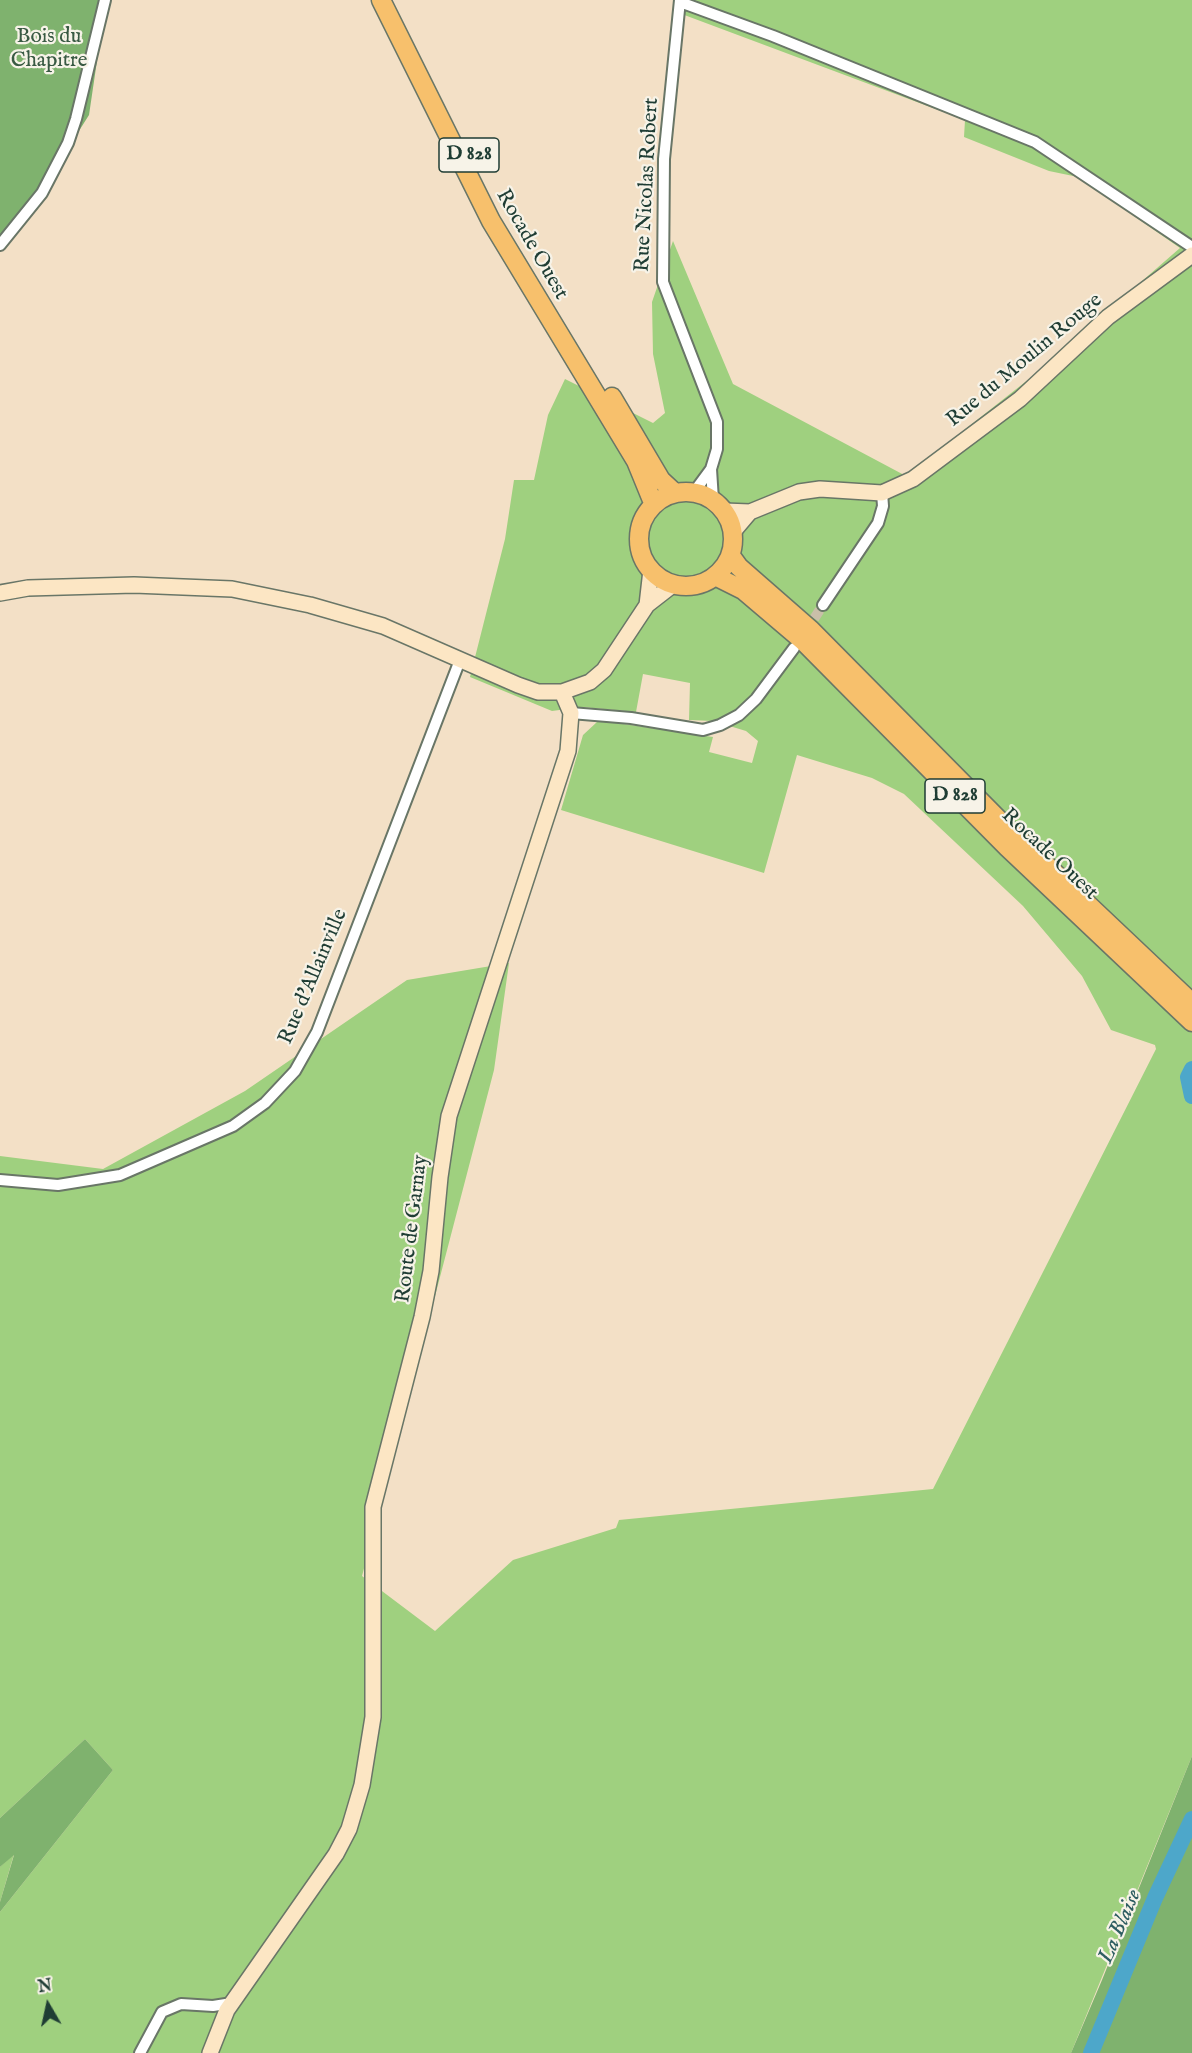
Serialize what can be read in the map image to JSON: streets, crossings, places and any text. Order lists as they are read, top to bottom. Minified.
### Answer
{"streets":{"main road":["D 828","Rocade Ouest"],"street":["Rue Nicolas Robert","Rue du Moulin Rouge","Rue d'Allainville","Route de Garnay"]},"crossings":[["Rue Nicolas Robert","Rocade Ouest"],["Rue Nicolas Robert","Rue du Moulin Rouge"],["Rocade Ouest","Rue du Moulin Rouge"]],"water":["La Blaise"],"parks":["Bois du Chapitre"],"north":"top"}
